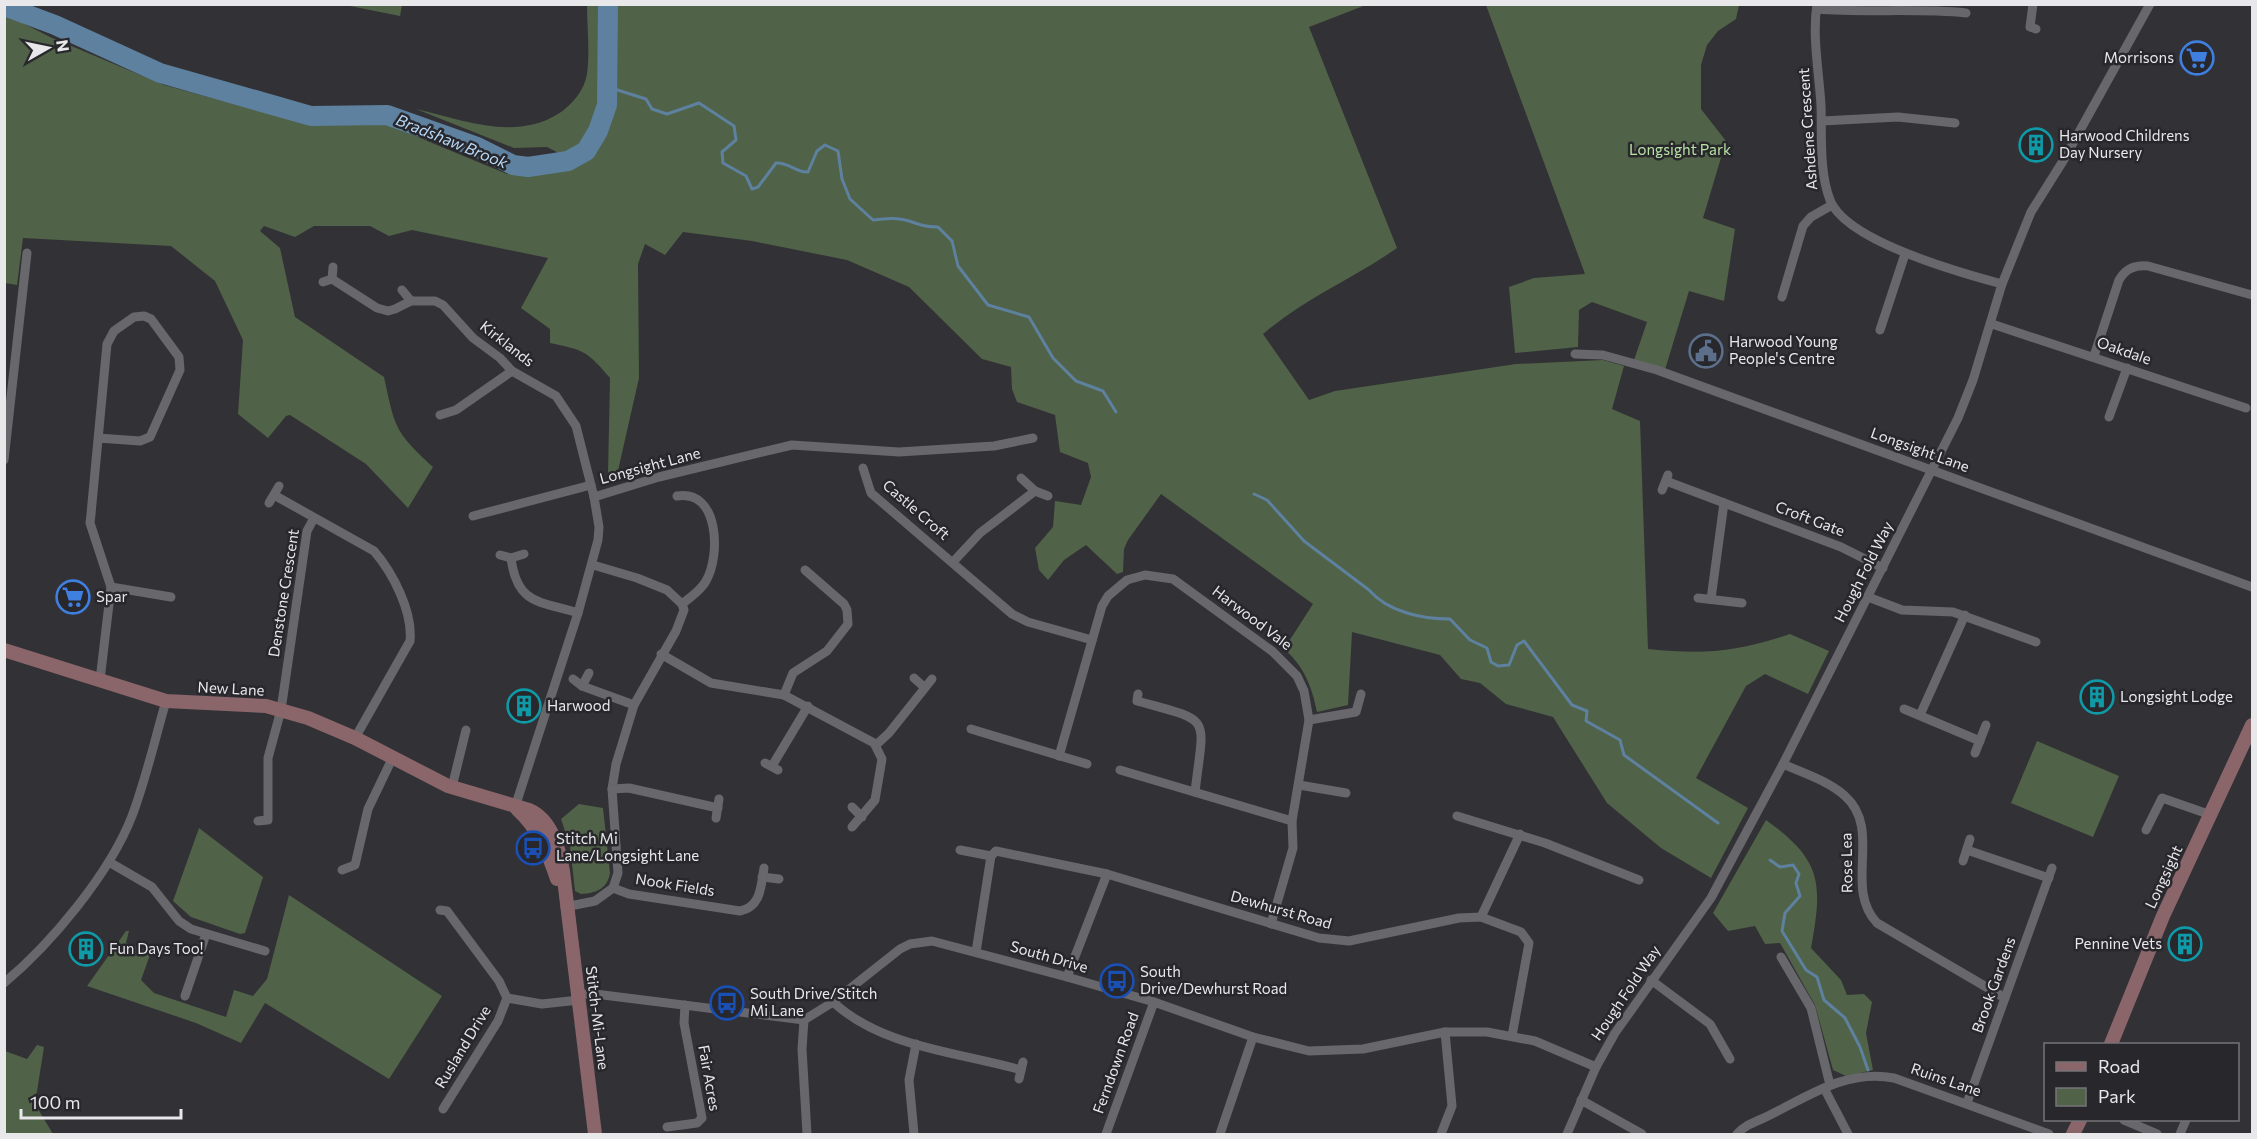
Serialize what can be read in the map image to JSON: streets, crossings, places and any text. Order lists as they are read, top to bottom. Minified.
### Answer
{"streets":{"street":["Ashdene Crescent","Kirklands","Oakdale","Longsight Lane","Castle Croft","Croft Gate","Hough Fold Way","Denstone Crescent","Harwood Vale","New Lane","Rose Lea","Longsight","Nook Fields","Dewhurst Road","South Drive","Brook Gardens","Stitch-Mi-Lane","Rusland Drive","Ferndown Road","Fair Acres","Ruins Lane"]},"crossings":[["Ashdene Crescent","Hough Fold Way"],["Kirklands","Longsight Lane"],["Oakdale","Hough Fold Way"],["Longsight Lane","Hough Fold Way"],["Longsight Lane","New Lane"],["Longsight Lane","Stitch-Mi-Lane"],["Castle Croft","Harwood Vale"],["Croft Gate","Hough Fold Way"],["Hough Fold Way","Rose Lea"],["Hough Fold Way","South Drive"],["Denstone Crescent","New Lane"],["Harwood Vale","Dewhurst Road"],["New Lane","Stitch-Mi-Lane"],["Rose Lea","Brook Gardens"],["Nook Fields","Stitch-Mi-Lane"],["Dewhurst Road","South Drive"],["South Drive","Ferndown Road"],["Brook Gardens","Ruins Lane"],["Stitch-Mi-Lane","Rusland Drive"]],"water":["Bradshaw Brook"],"parks":["Longsight Park"],"places":{"supermarket":["Morrisons","Spar"],"building":["Harwood Childrens Day Nursery","Longsight Lodge","Harwood","Pennine Vets","Fun Days Too!"],"public building":["Harwood Young People's Centre"],"bus stop":["Stitch Mi Lane/Longsight Lane","South Drive/Dewhurst Road","South Drive/Stitch Mi Lane"]},"legend":["Road","Park"],"scale_bar":"100 m","north":"right"}
